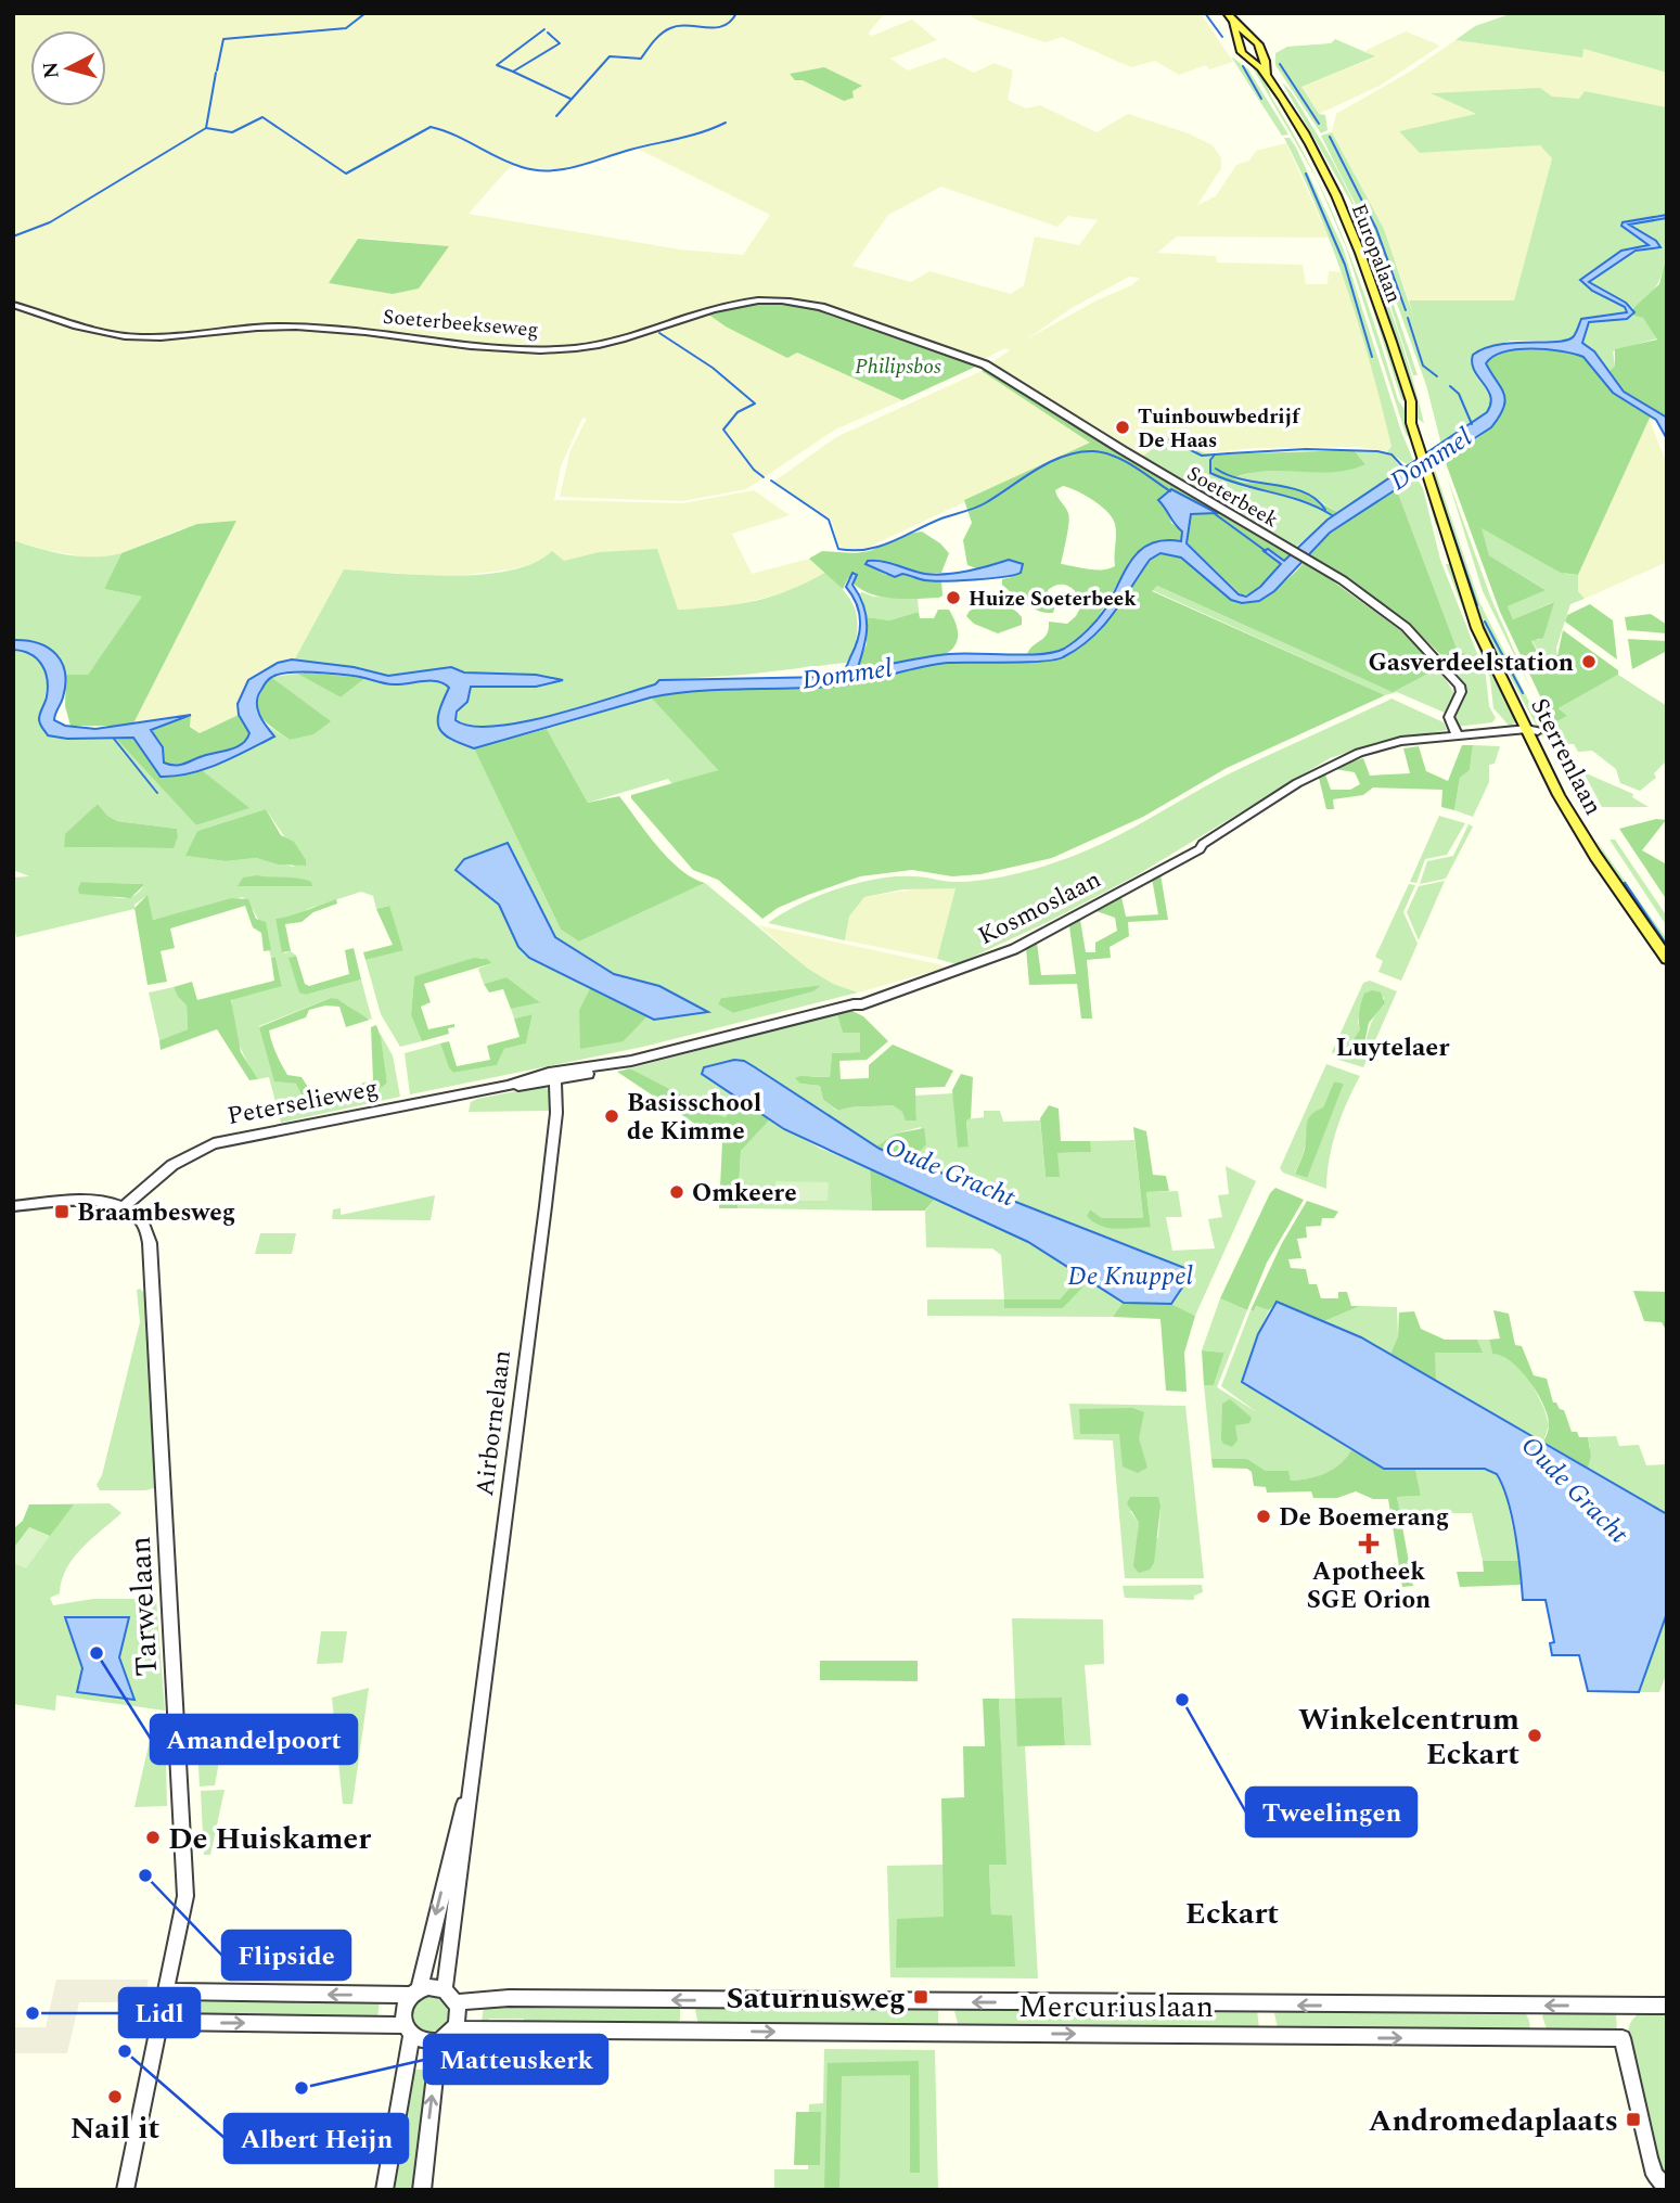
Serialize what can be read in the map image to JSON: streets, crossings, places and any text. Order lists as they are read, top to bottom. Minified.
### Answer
{"streets":{"main road":["Europalaan","Sterrenlaan"],"street":["Soeterbeekseweg","Soeterbeek","Kosmoslaan","Peterselieweg","Airbornelaan","Tarwelaan","Mercuriuslaan"]},"crossings":[["Europalaan","Sterrenlaan"],["Soeterbeekseweg","Soeterbeek"],["Soeterbeek","Kosmoslaan"],["Sterrenlaan","Kosmoslaan"],["Kosmoslaan","Peterselieweg"],["Kosmoslaan","Airbornelaan"],["Peterselieweg","Airbornelaan"],["Peterselieweg","Tarwelaan"],["Airbornelaan","Mercuriuslaan"]],"districts":["Luytelaer","Eckart"],"water":["Dommel","Oude Gracht","De Knuppel"],"parks":["Philipsbos"],"places":{"other":["Tuinbouwbedrijf De Haas","Huize Soeterbeek","Gasverdeelstation","Basisschool de Kimme","Omkeere","De Boemerang","Amandelpoort","Tweelingen","Winkelcentrum Eckart","De Huiskamer","Flipside","Lidl","Albert Heijn","Matteuskerk","Nail it"],"transit":["Braambesweg","Saturnusweg","Andromedaplaats"],"health":["Apotheek SGE Orion"]},"north":"left"}
